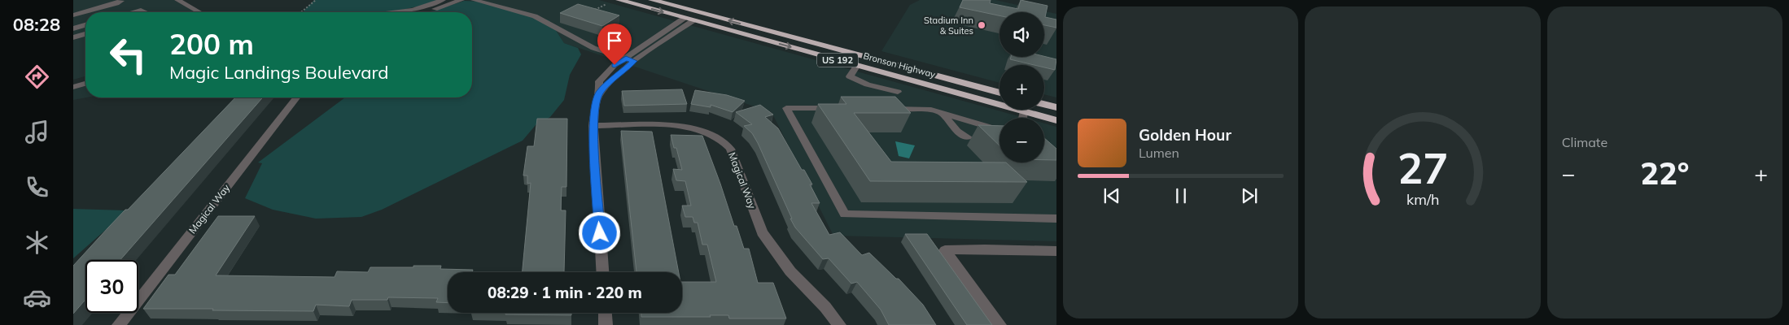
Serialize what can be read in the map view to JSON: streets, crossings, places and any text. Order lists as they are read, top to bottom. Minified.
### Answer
{"streets":{"highway":["US 192","Bronson Highway"],"street":["Magical Way"]},"places":["Stadium Inn & Suites"],"page":{"tabs":"08:28","tile":"Climate","map_buttons":["+","−"],"turn":["200 m","Magic Landings Boulevard"],"song":["Golden Hour","Lumen"],"heat":["−","22°","+"],"limit":"30","trip":"08:29 · 1 min · 220 m","gauge":["27","km/h"]}}
